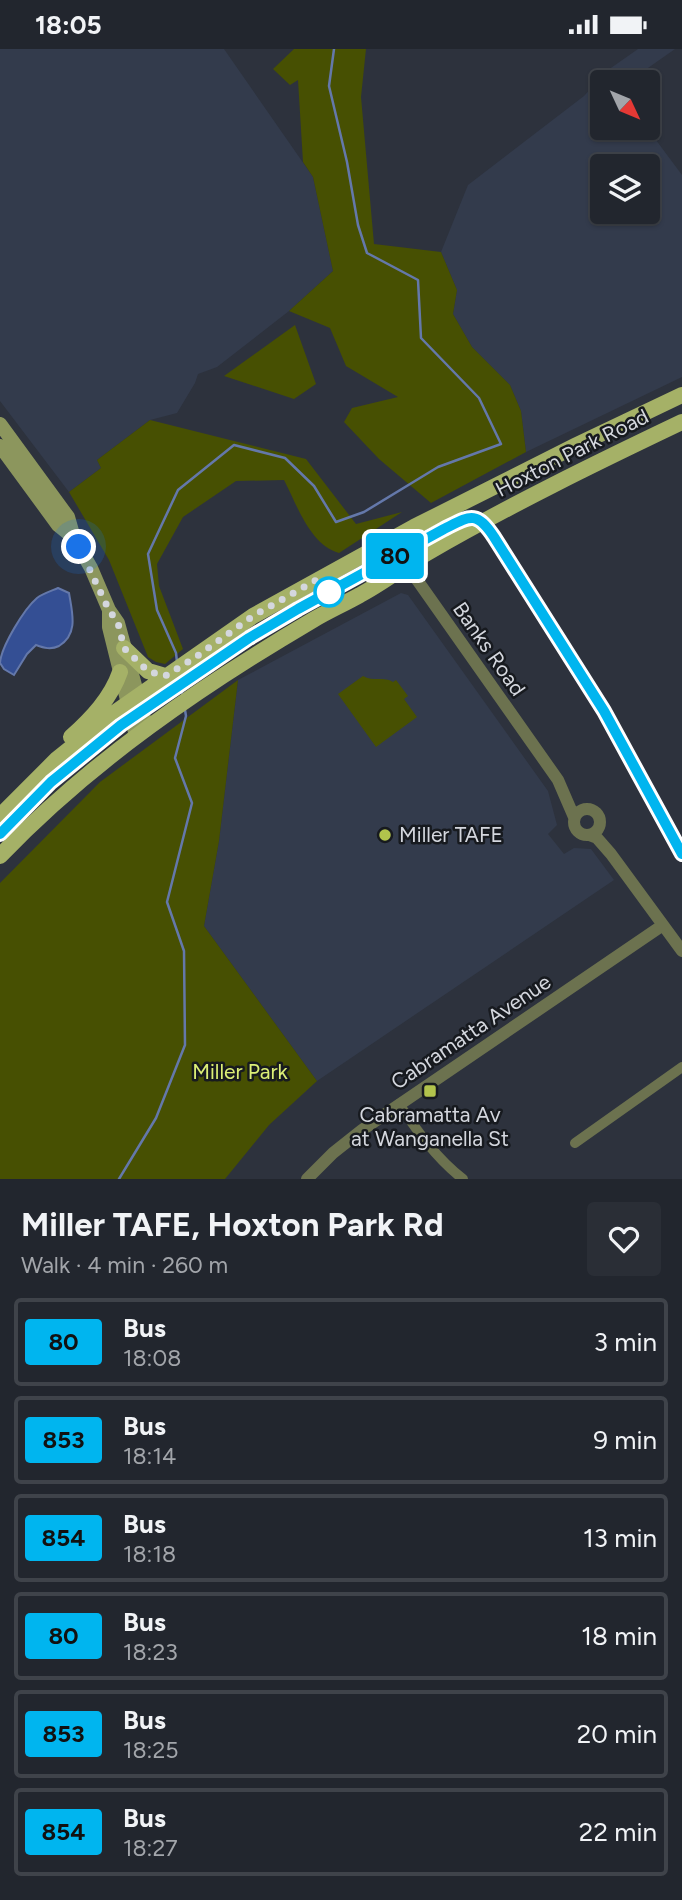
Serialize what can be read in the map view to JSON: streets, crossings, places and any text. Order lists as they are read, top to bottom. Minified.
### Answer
{"streets":{"main road":["Hoxton Park Road"],"street":["Banks Road","Cabramatta Avenue"]},"crossings":[["Hoxton Park Road","Banks Road"]],"parks":["Miller Park"],"places":{"other":["Miller TAFE"],"transit":["Cabramatta Av at Wanganella St"]},"lines":["bus line 80"],"north":"bottom right","page":{"status":"18:05","on_map":"80","heading":["Miller TAFE, Hoxton Park Rd","Walk · 4 min · 260 m"],"list":[{"mark":"80","name":"Bus","note":"18:08","value":"3 min"},{"mark":"853","name":"Bus","note":"18:14","value":"9 min"},{"mark":"854","name":"Bus","note":"18:18","value":"13 min"},{"mark":"80","name":"Bus","note":"18:23","value":"18 min"},{"mark":"853","name":"Bus","note":"18:25","value":"20 min"},{"mark":"854","name":"Bus","note":"18:27","value":"22 min"}]}}
